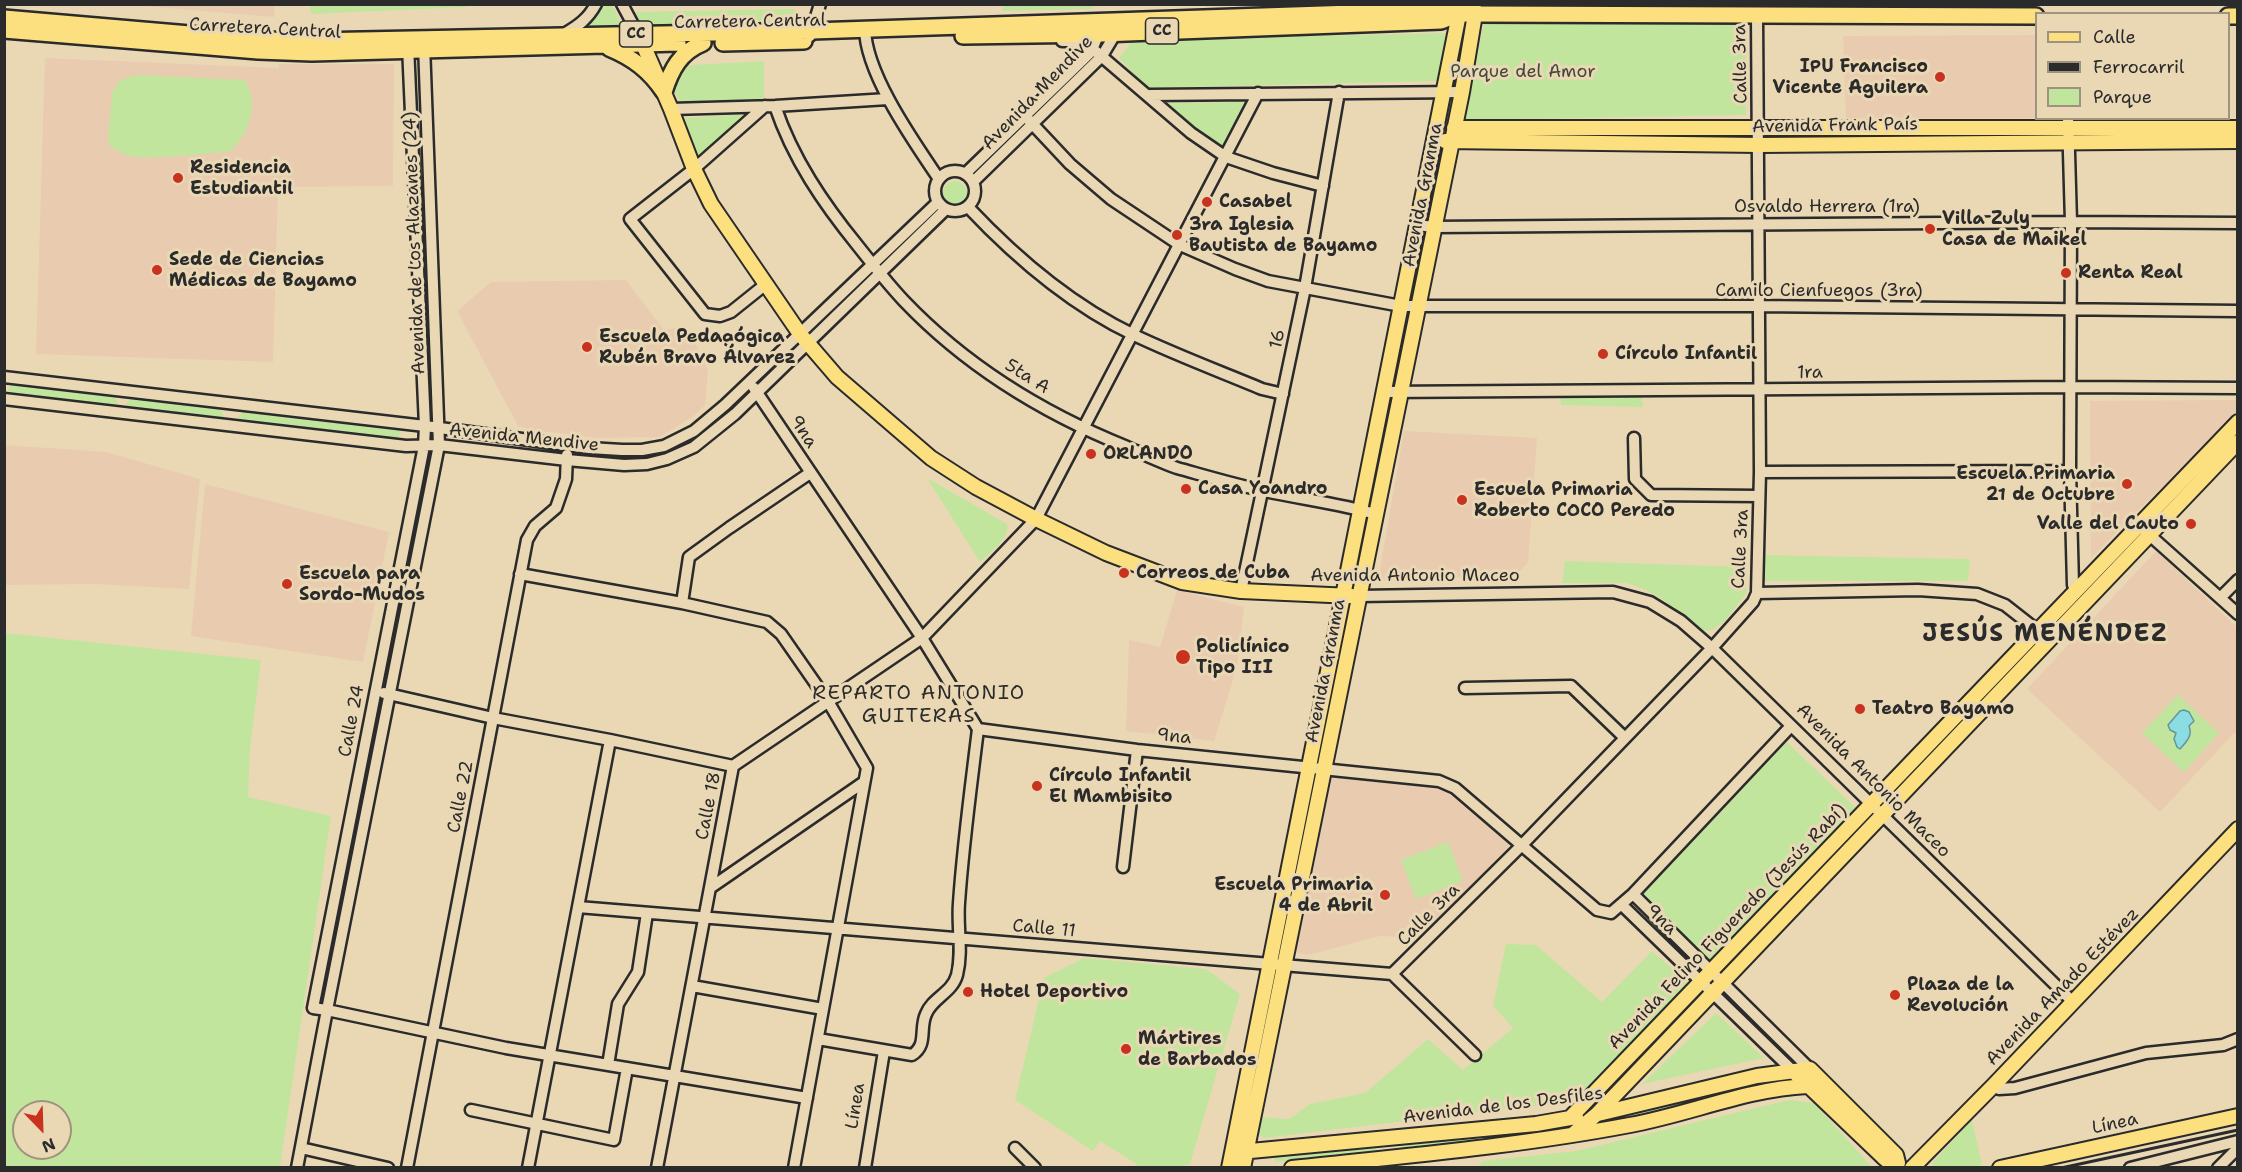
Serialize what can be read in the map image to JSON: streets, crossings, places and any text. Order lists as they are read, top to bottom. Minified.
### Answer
{"streets":{"highway":["Carretera Central","CC"],"main road":["Avenida Frank País","Avenida Granma","Avenida Antonio Maceo","Avenida Felino Figueredo (Jesús Rabí)","Avenida Amado Estévez","Línea","Avenida de los Desfiles"],"street":["Calle 3ra","Avenida Mendive","Osvaldo Herrera (1ra)","Avenida de Los Alazanes (24)","Camilo Cienfuegos (3ra)","16","1ra","5ta A","9na","Calle 24","Calle 22","Calle 18","Calle 11"]},"crossings":[["Carretera Central","Calle 3ra"],["Carretera Central","Avenida Mendive"],["Carretera Central","Avenida Granma"],["Carretera Central","Avenida de Los Alazanes (24)"],["Carretera Central","Avenida Antonio Maceo"],["Calle 3ra","Avenida Frank País"],["Calle 3ra","Osvaldo Herrera (1ra)"],["Calle 3ra","Camilo Cienfuegos (3ra)"],["Calle 3ra","1ra"],["Calle 3ra","9na"],["Calle 3ra","Avenida Antonio Maceo"],["Calle 3ra","Calle 11"],["Avenida Mendive","Avenida de Los Alazanes (24)"],["Avenida Mendive","Camilo Cienfuegos (3ra)"],["Avenida Mendive","5ta A"],["Avenida Mendive","9na"],["Avenida Mendive","Avenida Antonio Maceo"],["Avenida Mendive","Calle 24"],["Avenida Mendive","Calle 22"],["Avenida Frank País","Avenida Granma"],["Avenida Granma","Osvaldo Herrera (1ra)"],["Avenida Granma","Camilo Cienfuegos (3ra)"],["Avenida Granma","1ra"],["Avenida Granma","5ta A"],["Avenida Granma","9na"],["Avenida Granma","Avenida Antonio Maceo"],["Avenida Granma","Calle 11"],["Avenida Granma","Avenida de los Desfiles"],["Avenida de Los Alazanes (24)","Calle 24"],["Camilo Cienfuegos (3ra)","16"],["Camilo Cienfuegos (3ra)","Calle 18"],["16","5ta A"],["16","Avenida Antonio Maceo"],["5ta A","Calle 18"],["9na","Calle 18"],["9na","Avenida Felino Figueredo (Jesús Rabí)"],["9na","Avenida de los Desfiles"],["Avenida Antonio Maceo","Calle 18"],["Avenida Antonio Maceo","Avenida Felino Figueredo (Jesús Rabí)"],["Avenida Antonio Maceo","Avenida Amado Estévez"],["Calle 18","Calle 11"],["Avenida Felino Figueredo (Jesús Rabí)","Avenida de los Desfiles"]],"districts":["JESÚS MENÉNDEZ","REPARTO ANTONIO GUITERAS"],"parks":["Parque del Amor"],"places":["IPU Francisco Vicente Aguilera","Residencia Estudiantil","Casabel","Villa Zuly Casa de Maikel","3ra Iglesia Bautista de Bayamo","Sede de Ciencias Médicas de Bayamo","Renta Real","Escuela Pedagógica Rubén Bravo Álvarez","Círculo Infantil","ORLANDO","Escuela Primaria 21 de Octubre","Casa Yoandro","Escuela Primaria Roberto COCO Peredo","Valle del Cauto","Correos de Cuba","Escuela para Sordo-Mudos","Policlínico Tipo III","Teatro Bayamo","Círculo Infantil El Mambisito","Escuela Primaria 4 de Abril","Hotel Deportivo","Plaza de la Revolución","Mártires de Barbados"],"legend":["Calle","Ferrocarril","Parque"],"north":"bottom right"}
